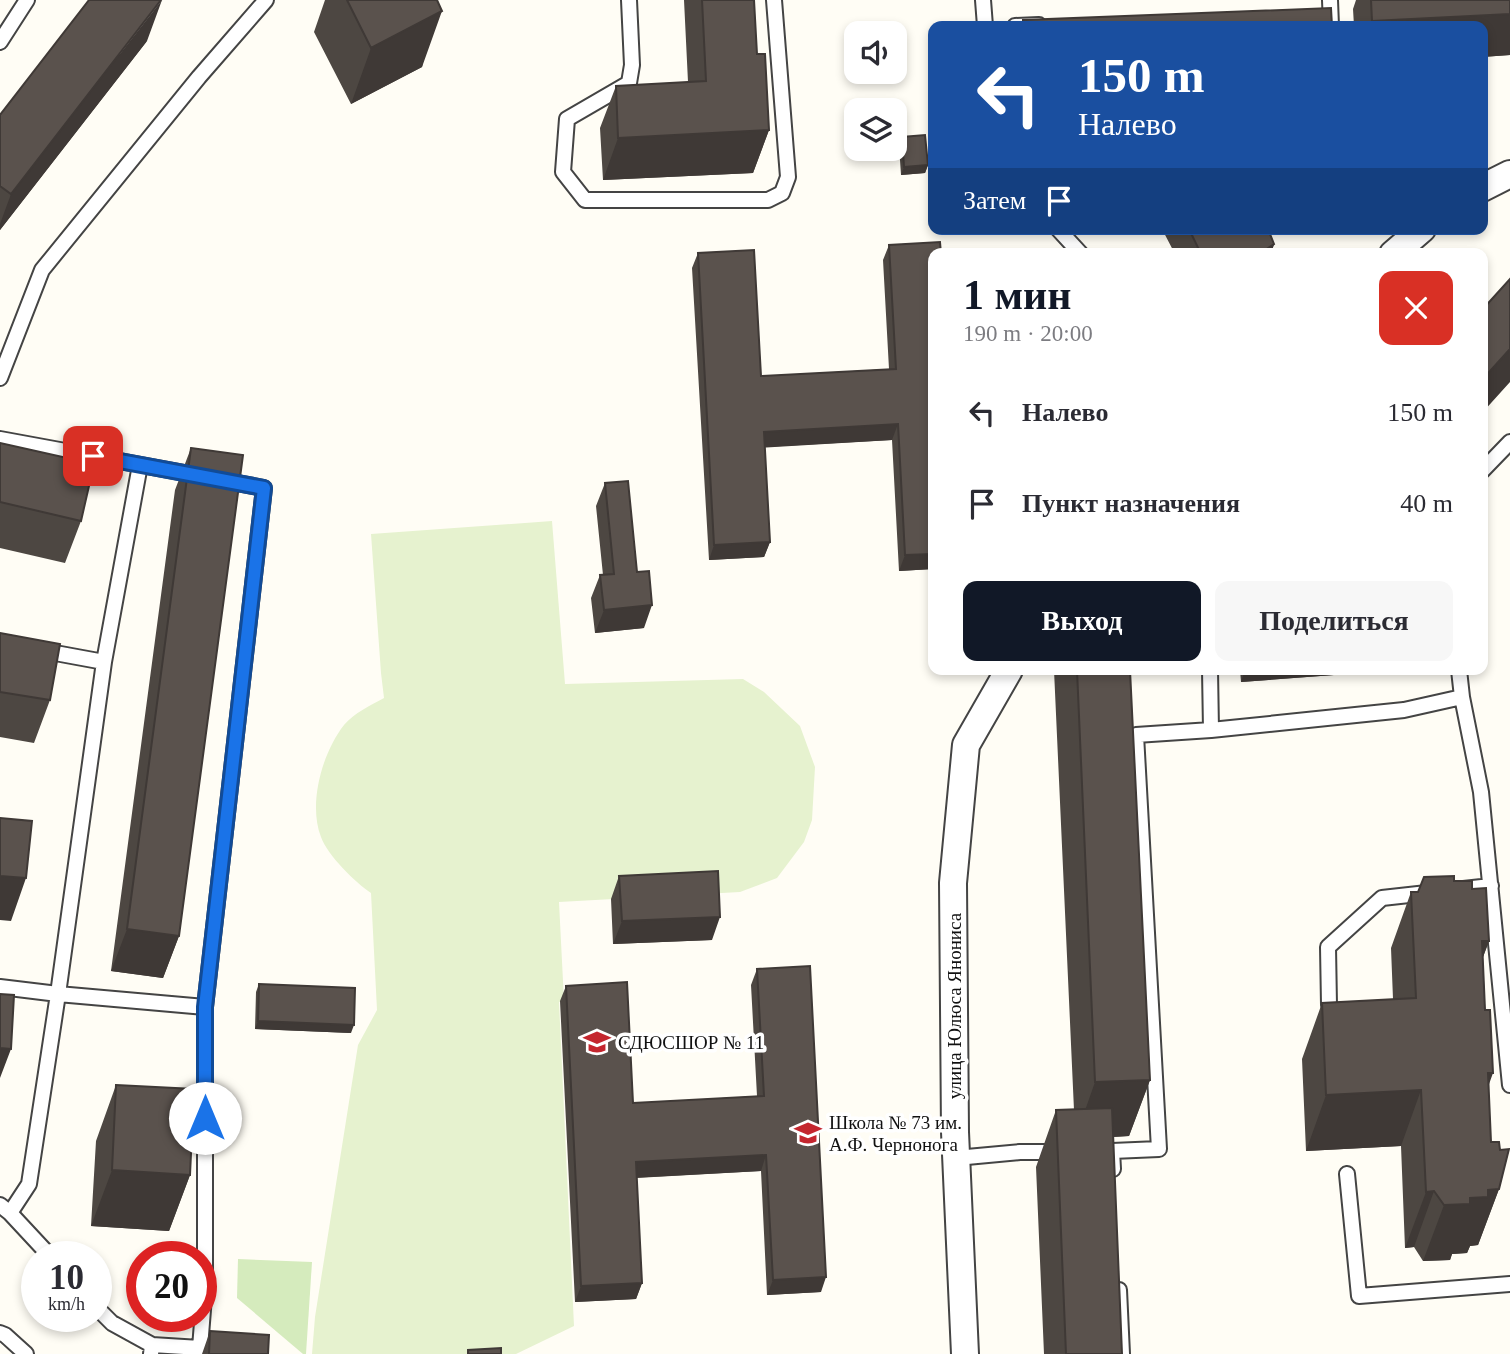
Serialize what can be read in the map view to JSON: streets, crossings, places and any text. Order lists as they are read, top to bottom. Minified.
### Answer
{"streets":{"street":["улица Юлюса Янониса"]},"places":{"school or university":["СДЮСШОР № 11","Школа № 73 им. А.Ф. Чернонога"]},"page":{"turn":["150 m","Налево"],"then":"Затем","heading":["1 мин","190 m · 20:00"],"list":[{"name":"Налево","value":"150 m"},{"name":"Пункт назначения","value":"40 m"}],"buttons":["Выход","Поделиться"],"speed":"10 km/h","limit":"20"}}
